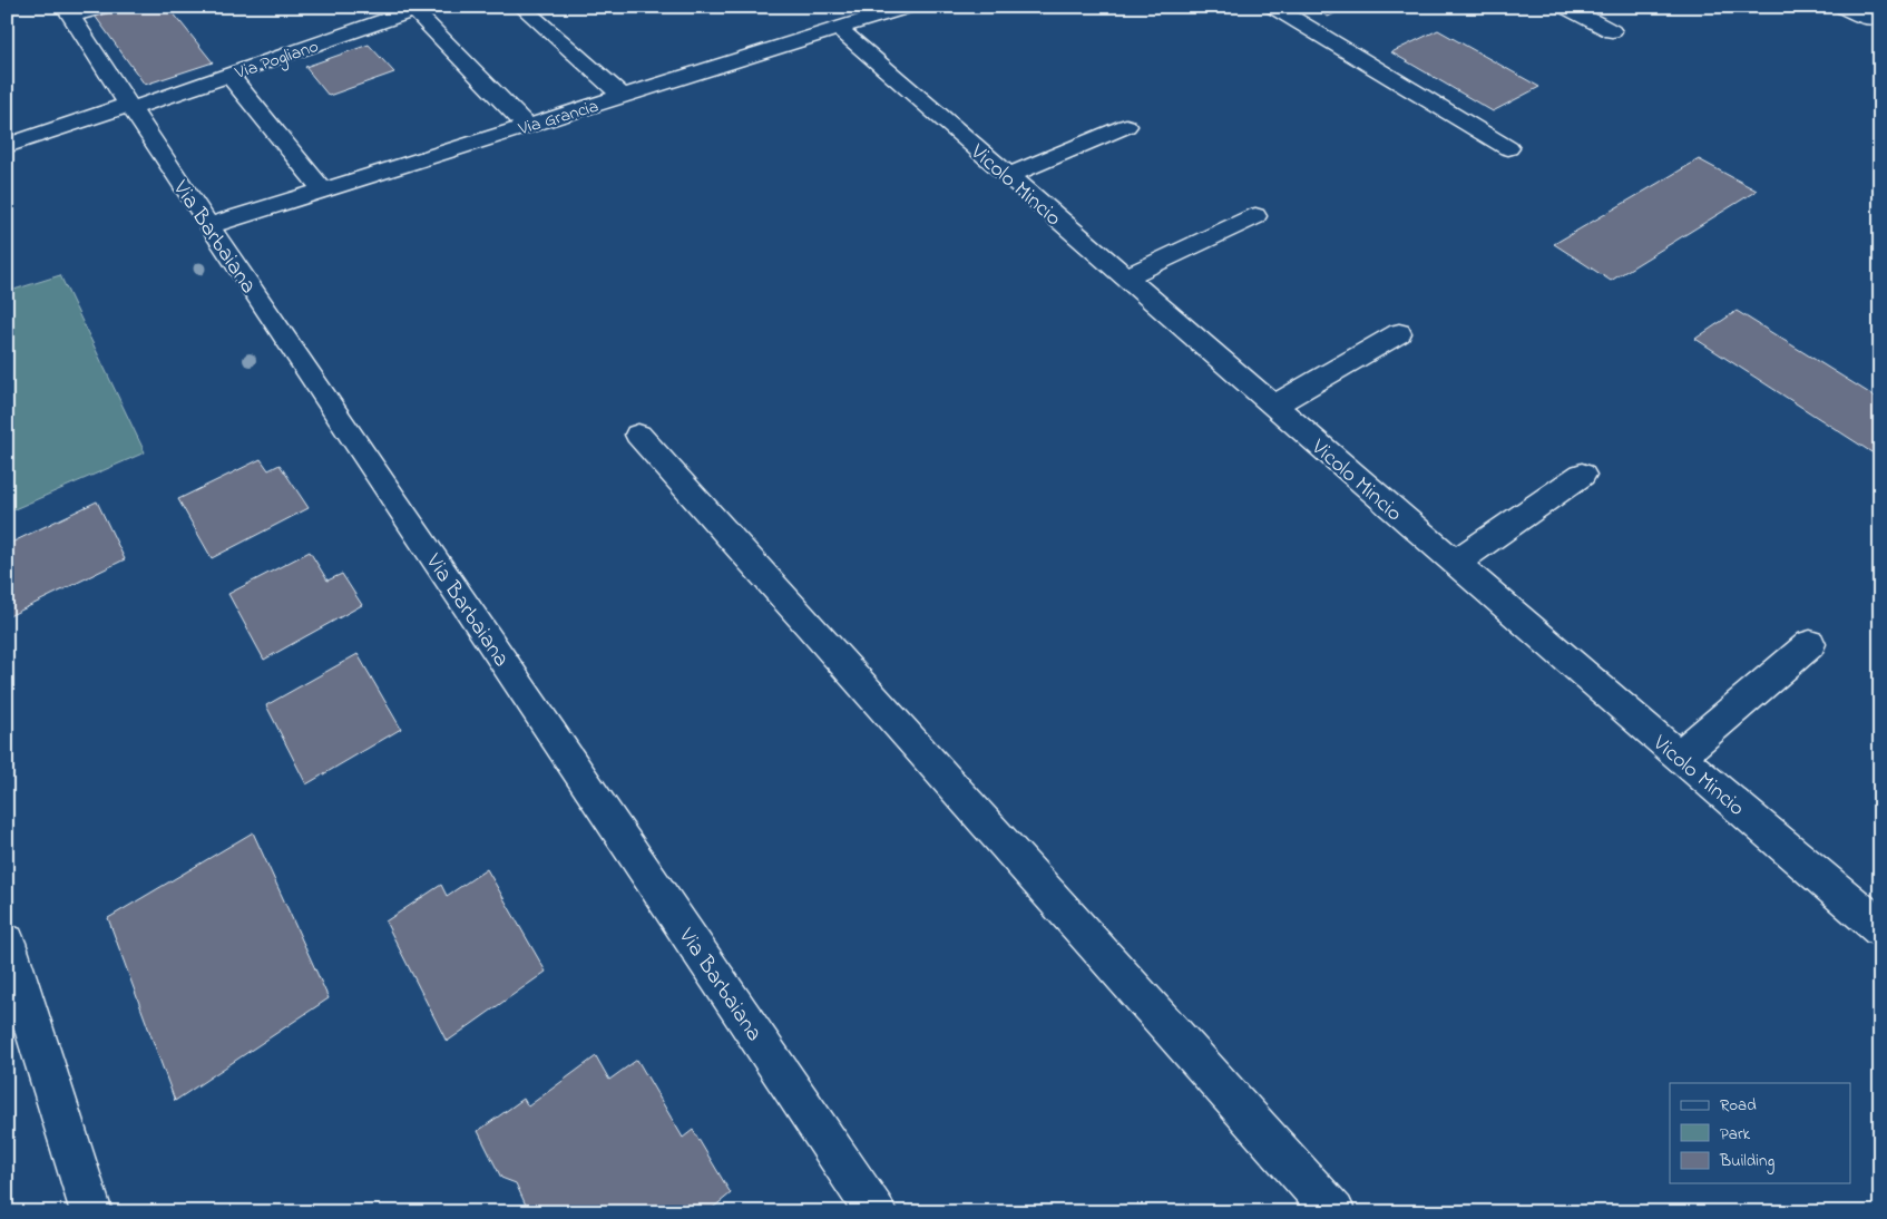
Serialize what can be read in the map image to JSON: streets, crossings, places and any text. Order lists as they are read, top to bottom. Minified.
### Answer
{"streets":{"street":["Via Pogliano","Via Grancia","Vicolo Mincio","Via Barbaiana"]},"crossings":[["Via Pogliano","Via Barbaiana"],["Via Grancia","Vicolo Mincio"],["Via Grancia","Via Barbaiana"]],"legend":["Road","Park","Building"]}
